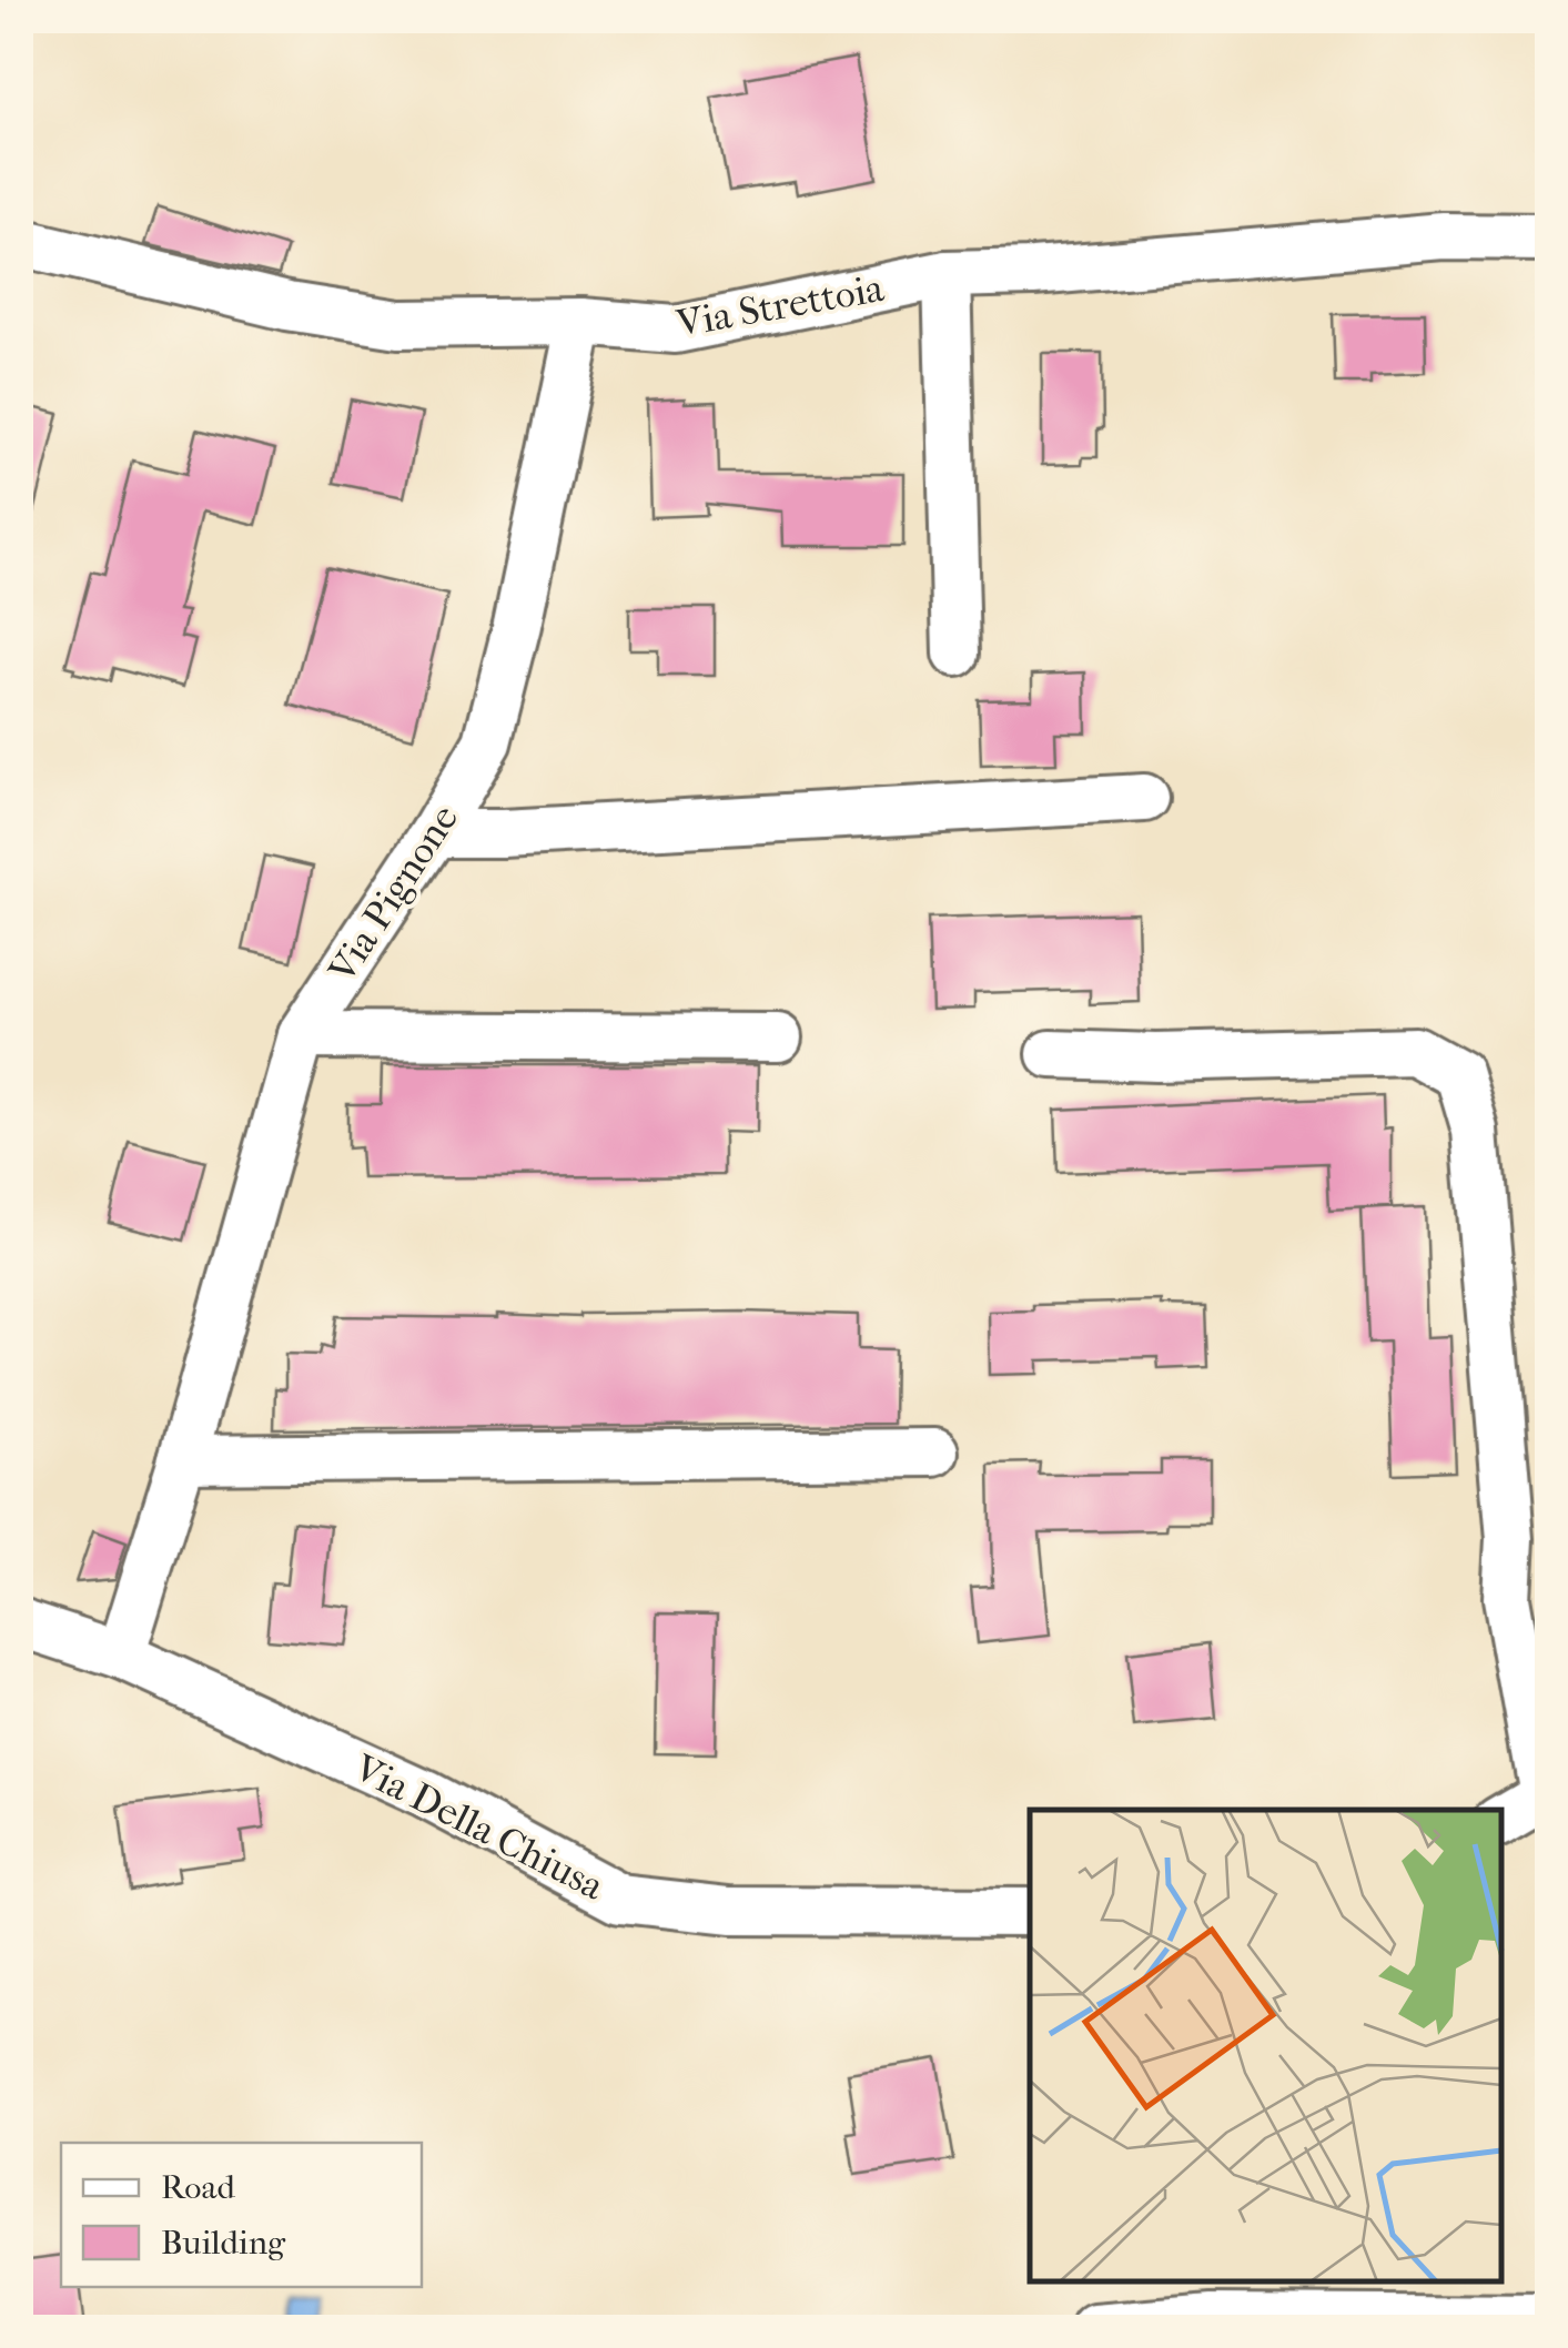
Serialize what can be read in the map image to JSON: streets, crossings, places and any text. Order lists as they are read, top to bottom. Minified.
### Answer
{"streets":{"street":["Via Strettoia","Via Pignone","Via Della Chiusa"]},"crossings":[["Via Strettoia","Via Pignone"],["Via Pignone","Via Della Chiusa"]],"legend":["Road","Building"]}
